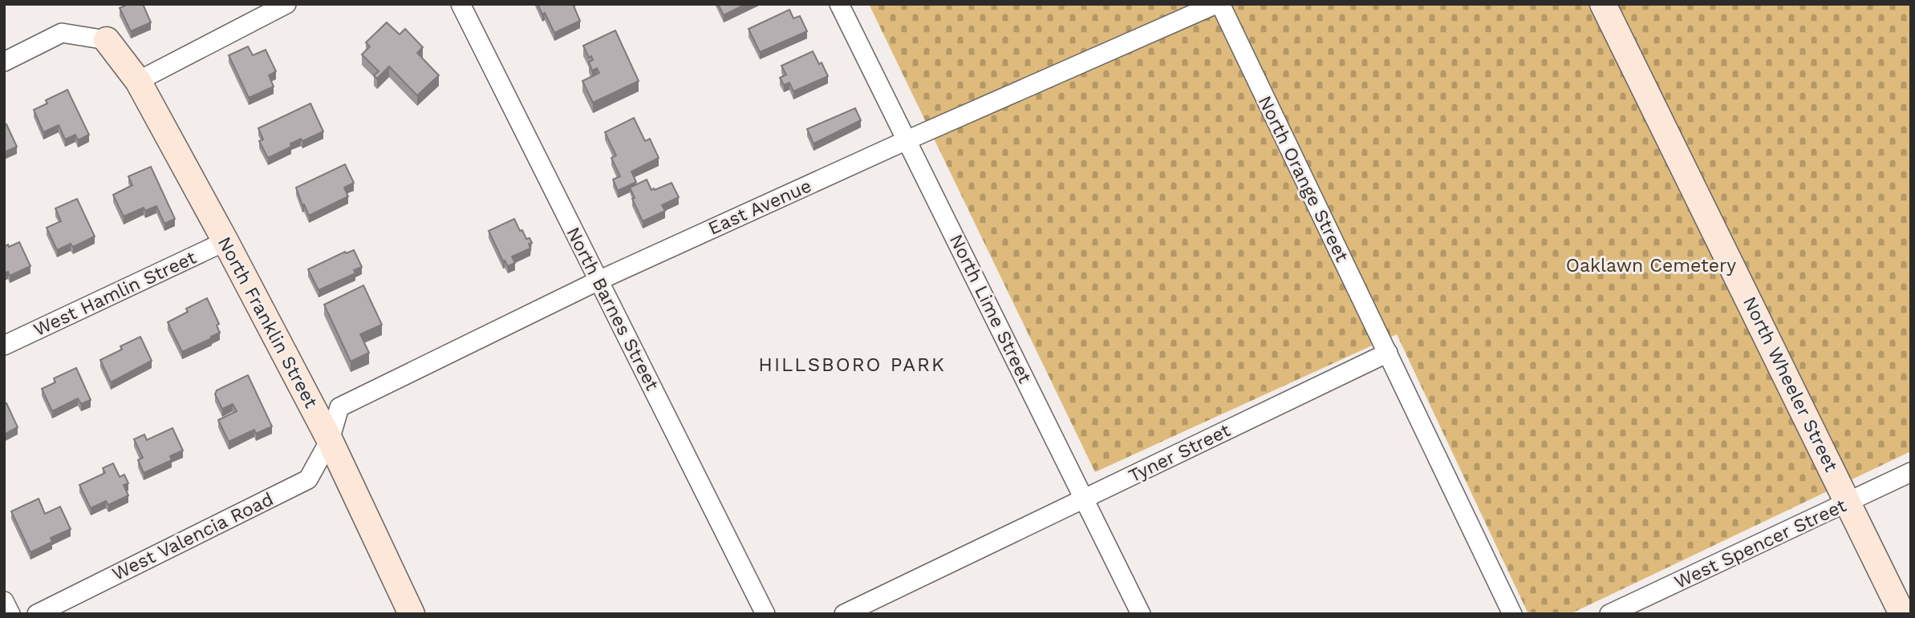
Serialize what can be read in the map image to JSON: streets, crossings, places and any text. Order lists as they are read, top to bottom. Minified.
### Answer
{"streets":{"main road":["North Franklin Street","North Wheeler Street"],"street":["North Orange Street","East Avenue","West Hamlin Street","North Barnes Street","North Lime Street","Tyner Street","West Valencia Road","West Spencer Street"]},"crossings":[["North Orange Street","East Avenue"],["North Orange Street","Tyner Street"],["East Avenue","North Barnes Street"],["East Avenue","North Lime Street"],["East Avenue","North Franklin Street"],["East Avenue","West Valencia Road"],["West Hamlin Street","North Franklin Street"],["North Lime Street","Tyner Street"],["North Franklin Street","West Valencia Road"],["North Wheeler Street","West Spencer Street"]],"districts":["HILLSBORO PARK"],"parks":["Oaklawn Cemetery"]}
